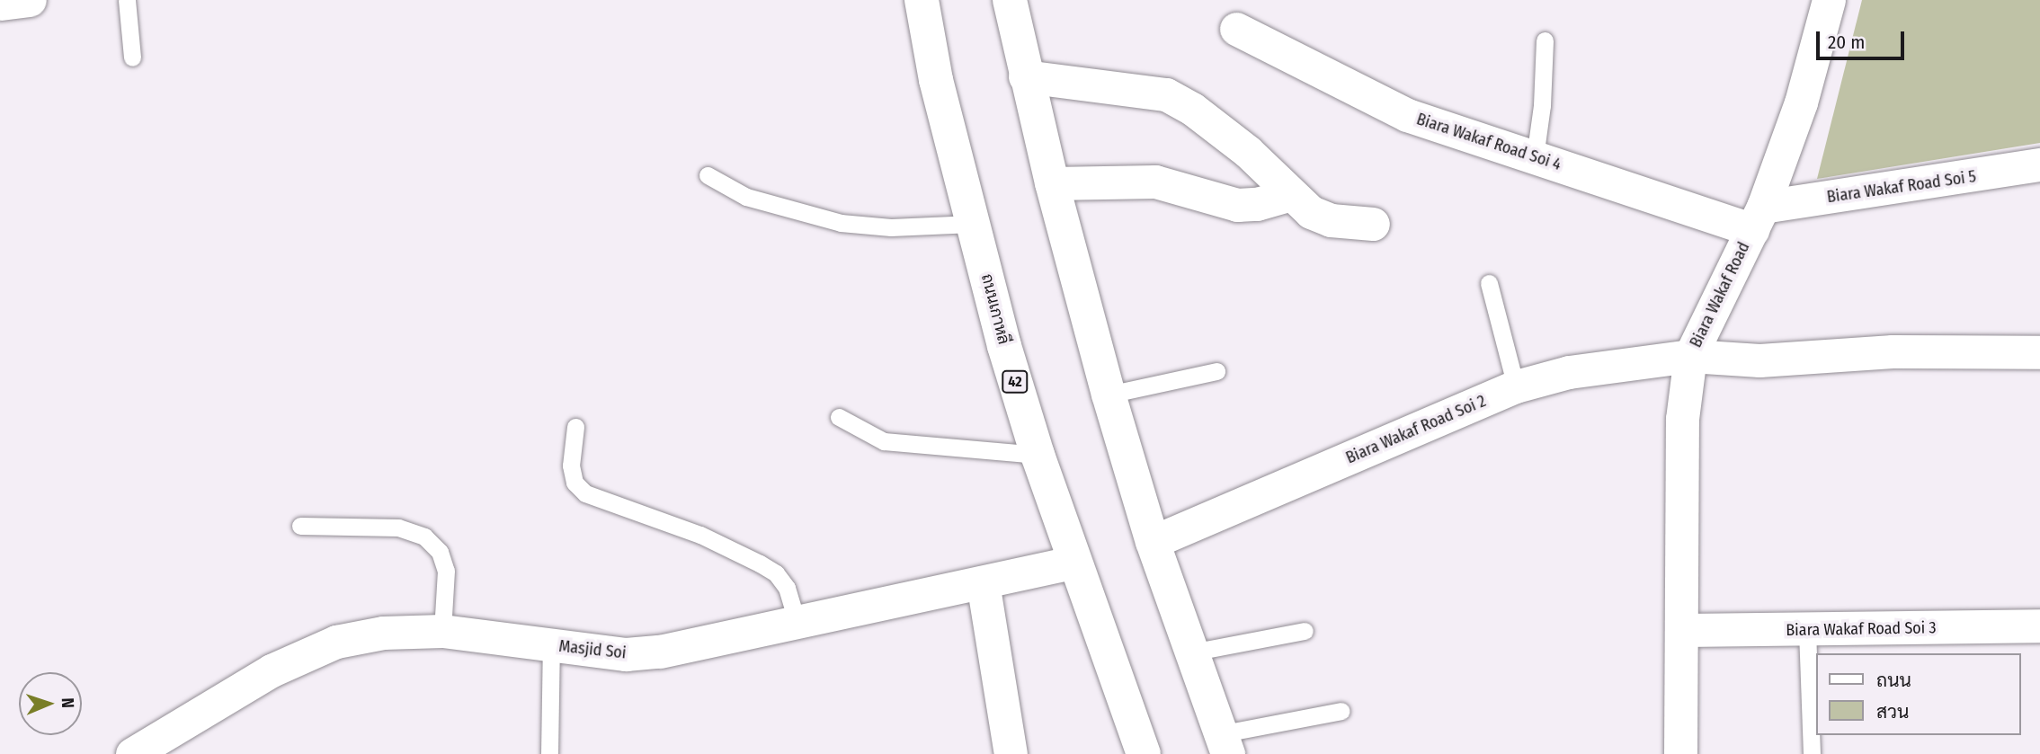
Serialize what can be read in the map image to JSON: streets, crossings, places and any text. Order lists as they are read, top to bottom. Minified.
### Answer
{"streets":{"highway":["ถนนเกาหลี","42"],"street":["Biara Wakaf Road Soi 4","Biara Wakaf Road Soi 5","Biara Wakaf Road","Biara Wakaf Road Soi 2","Biara Wakaf Road Soi 3","Masjid Soi"]},"crossings":[["Biara Wakaf Road Soi 4","Biara Wakaf Road Soi 5"],["Biara Wakaf Road Soi 4","Biara Wakaf Road"],["Biara Wakaf Road Soi 5","Biara Wakaf Road"],["Biara Wakaf Road","Biara Wakaf Road Soi 2"],["Biara Wakaf Road","Biara Wakaf Road Soi 3"],["ถนนเกาหลี","Masjid Soi"]],"legend":["ถนน","สวน"],"scale_bar":"20 m","north":"right"}
